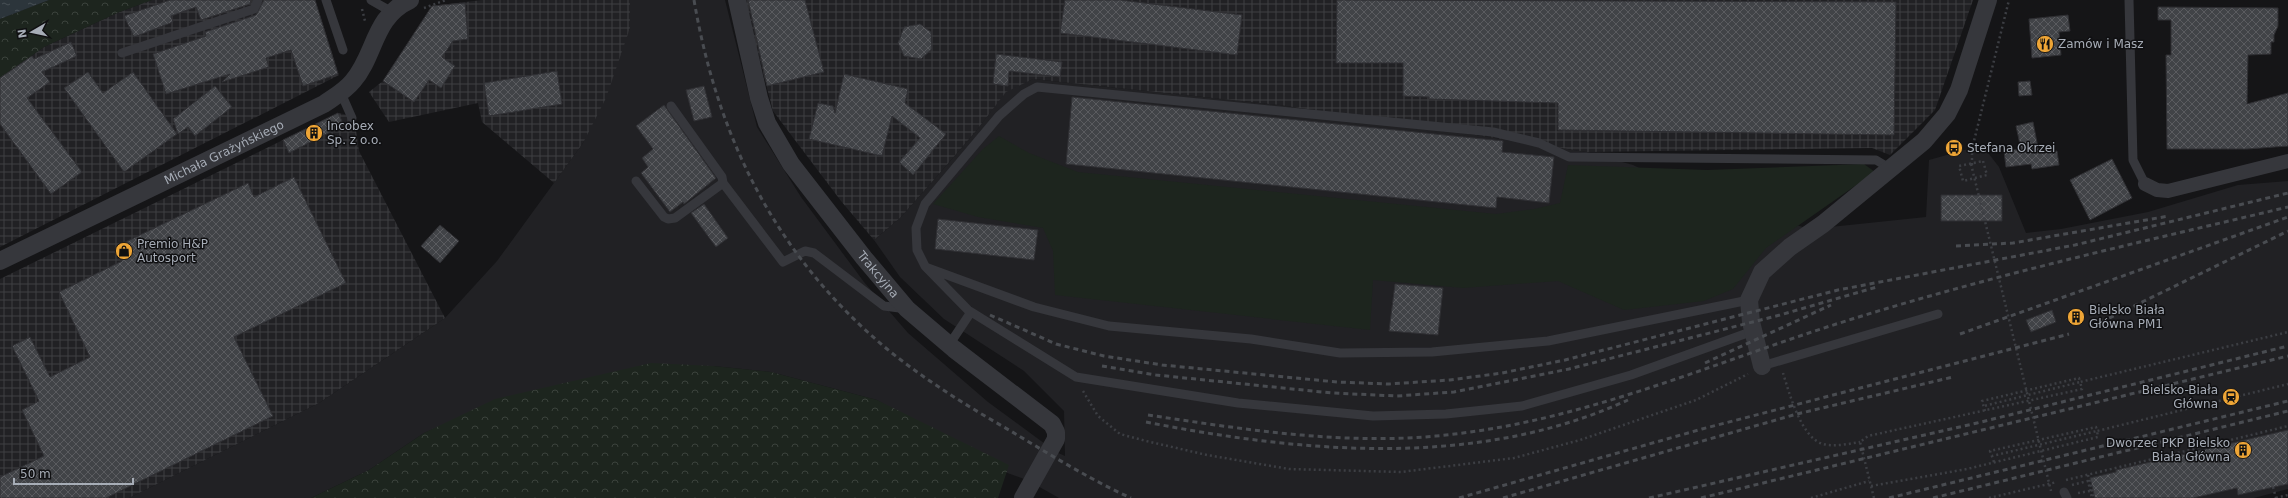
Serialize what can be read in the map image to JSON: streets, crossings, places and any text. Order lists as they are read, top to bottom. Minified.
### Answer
{"streets":{"street":["Michała Grażyńskiego","Trakcyjna"]},"places":{"restaurant":["Zamów i Masz"],"building":["Incobex Sp. z o.o.","Bielsko Biała Główna PM1","Dworzec PKP Bielsko Biała Główna"],"bus stop":["Stefana Okrzei"],"shop":["Premio H&P Autosport"],"station":["Bielsko-Biała Główna"]},"scale_bar":"50 m","north":"left"}
